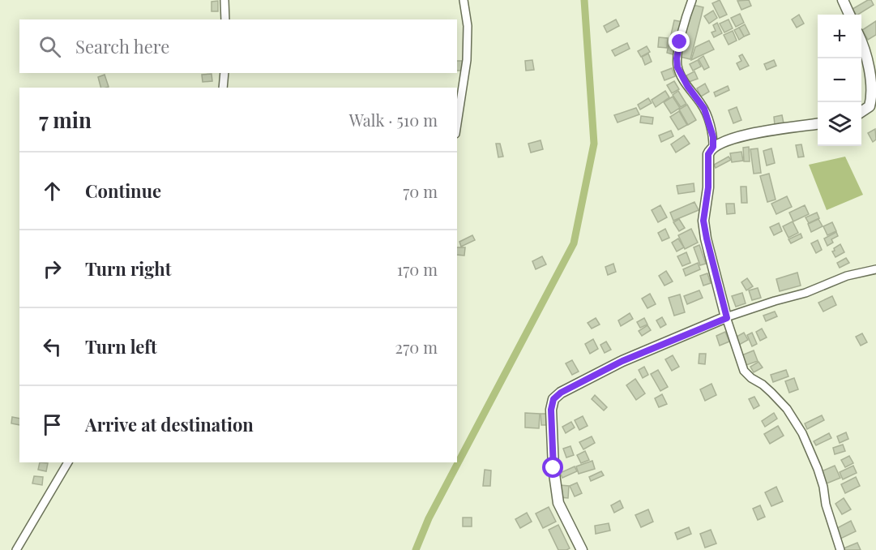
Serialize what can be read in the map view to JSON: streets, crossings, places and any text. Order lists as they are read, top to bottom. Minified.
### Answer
{"page":{"map_buttons":["+","−"],"search":"Search here","heading":["7 min","Walk · 510 m"],"list":[["Continue","70 m"],["Turn right","170 m"],["Turn left","270 m"],"Arrive at destination"]}}
